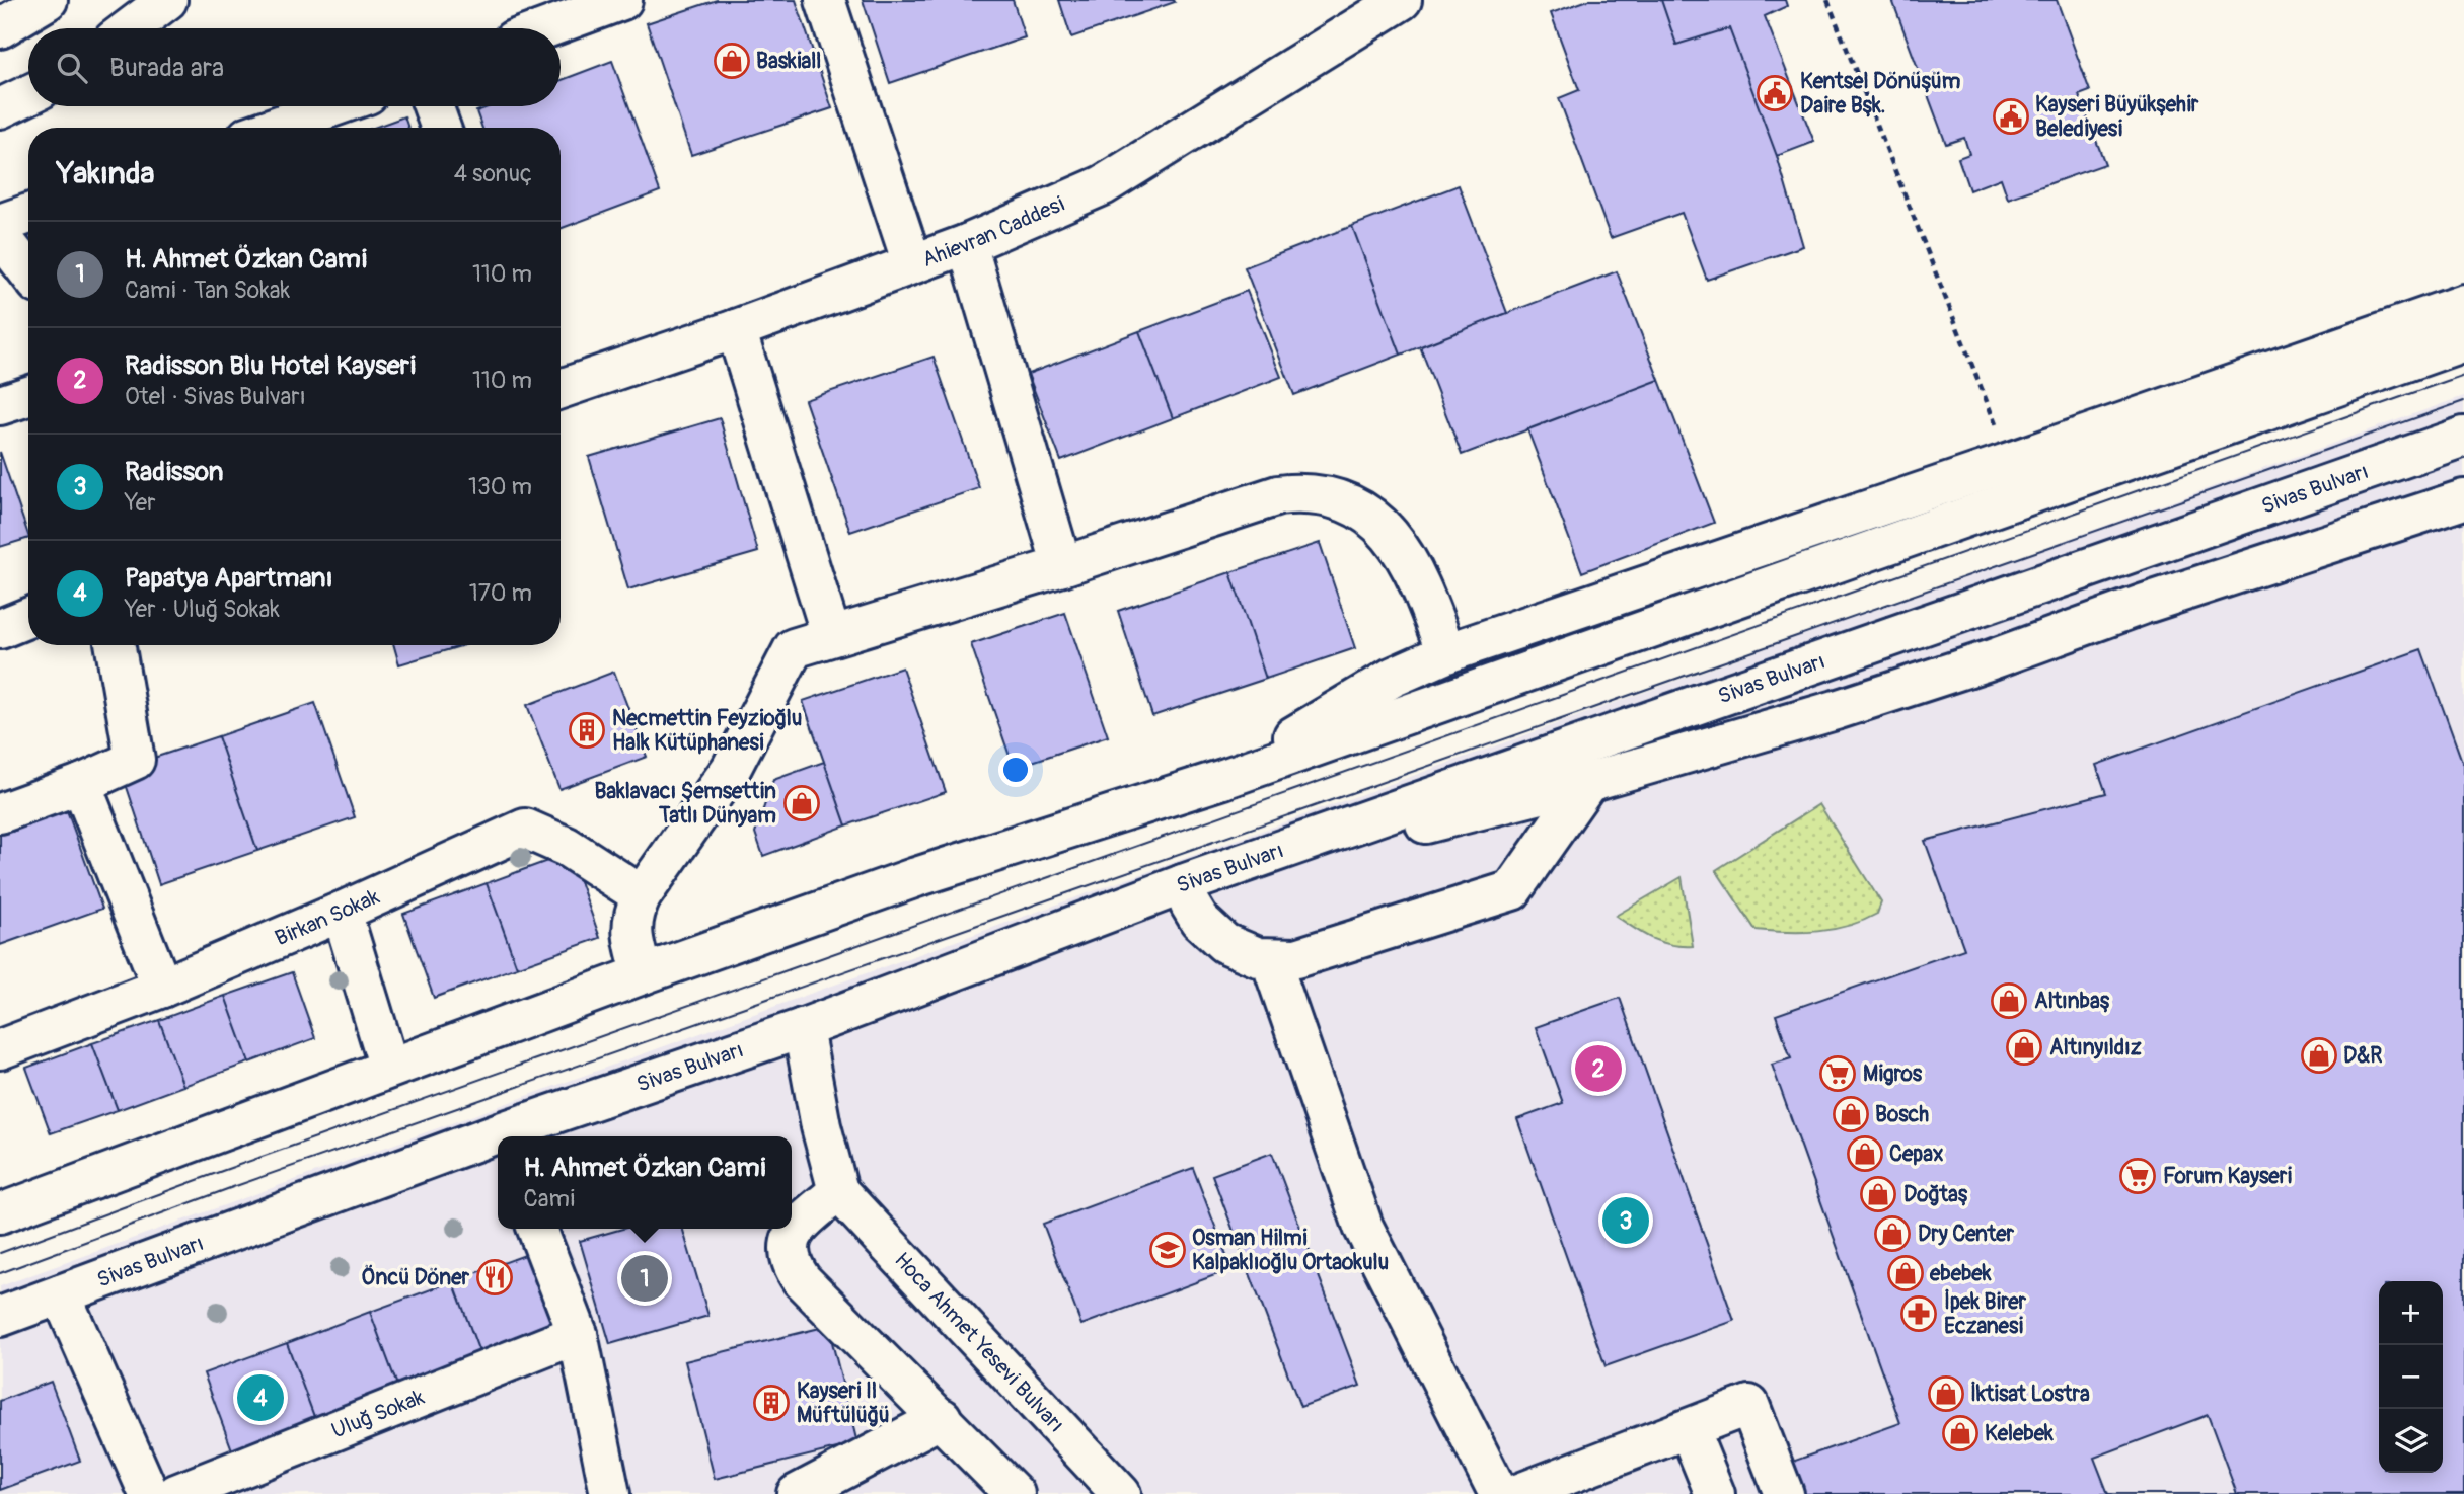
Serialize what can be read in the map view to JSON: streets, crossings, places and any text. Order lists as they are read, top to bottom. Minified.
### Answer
{"streets":{"main road":["Ahievran Caddesi","Sivas Bulvarı","Birkan Sokak","Hoca Ahmet Yesevi Bulvarı","Uluğ Sokak"]},"crossings":[["Sivas Bulvarı","Hoca Ahmet Yesevi Bulvarı"]],"places":{"shop":["Baskiall","Baklavacı Şemsettin Tatlı Dünyam","Altınbaş","Altınyıldız","D&R","Bosch","Cepax","Doğtaş","Dry Center","ebebek","İktisat Lostra","Kelebek"],"public building":["Kentsel Dönüşüm Daire Bşk.","Kayseri Büyükşehir Belediyesi"],"building":["Necmettin Feyzioğlu Halk Kütüphanesi","Kayseri Il Müftülüğü"],"supermarket":["Migros","Forum Kayseri"],"school or university":["Osman Hilmi Kalpaklıoğlu Ortaokulu"],"restaurant":["Öncü Döner"],"pharmacy":["İpek Birer Eczanesi"]},"page":{"search":"Burada ara","heading":["Yakında","4 sonuç"],"list":[{"mark":"1","name":"H. Ahmet Özkan Cami","note":"Cami · Tan Sokak","value":"110 m"},{"mark":"2","name":"Radisson Blu Hotel Kayseri","note":"Otel · Sivas Bulvarı","value":"110 m"},{"mark":"3","name":"Radisson","note":"Yer","value":"130 m"},{"mark":"4","name":"Papatya Apartmanı","note":"Yer · Uluğ Sokak","value":"170 m"}],"pins":["2","3","1","4"],"popup":["H. Ahmet Özkan Cami","Cami"],"map_buttons":["+","−"]}}
